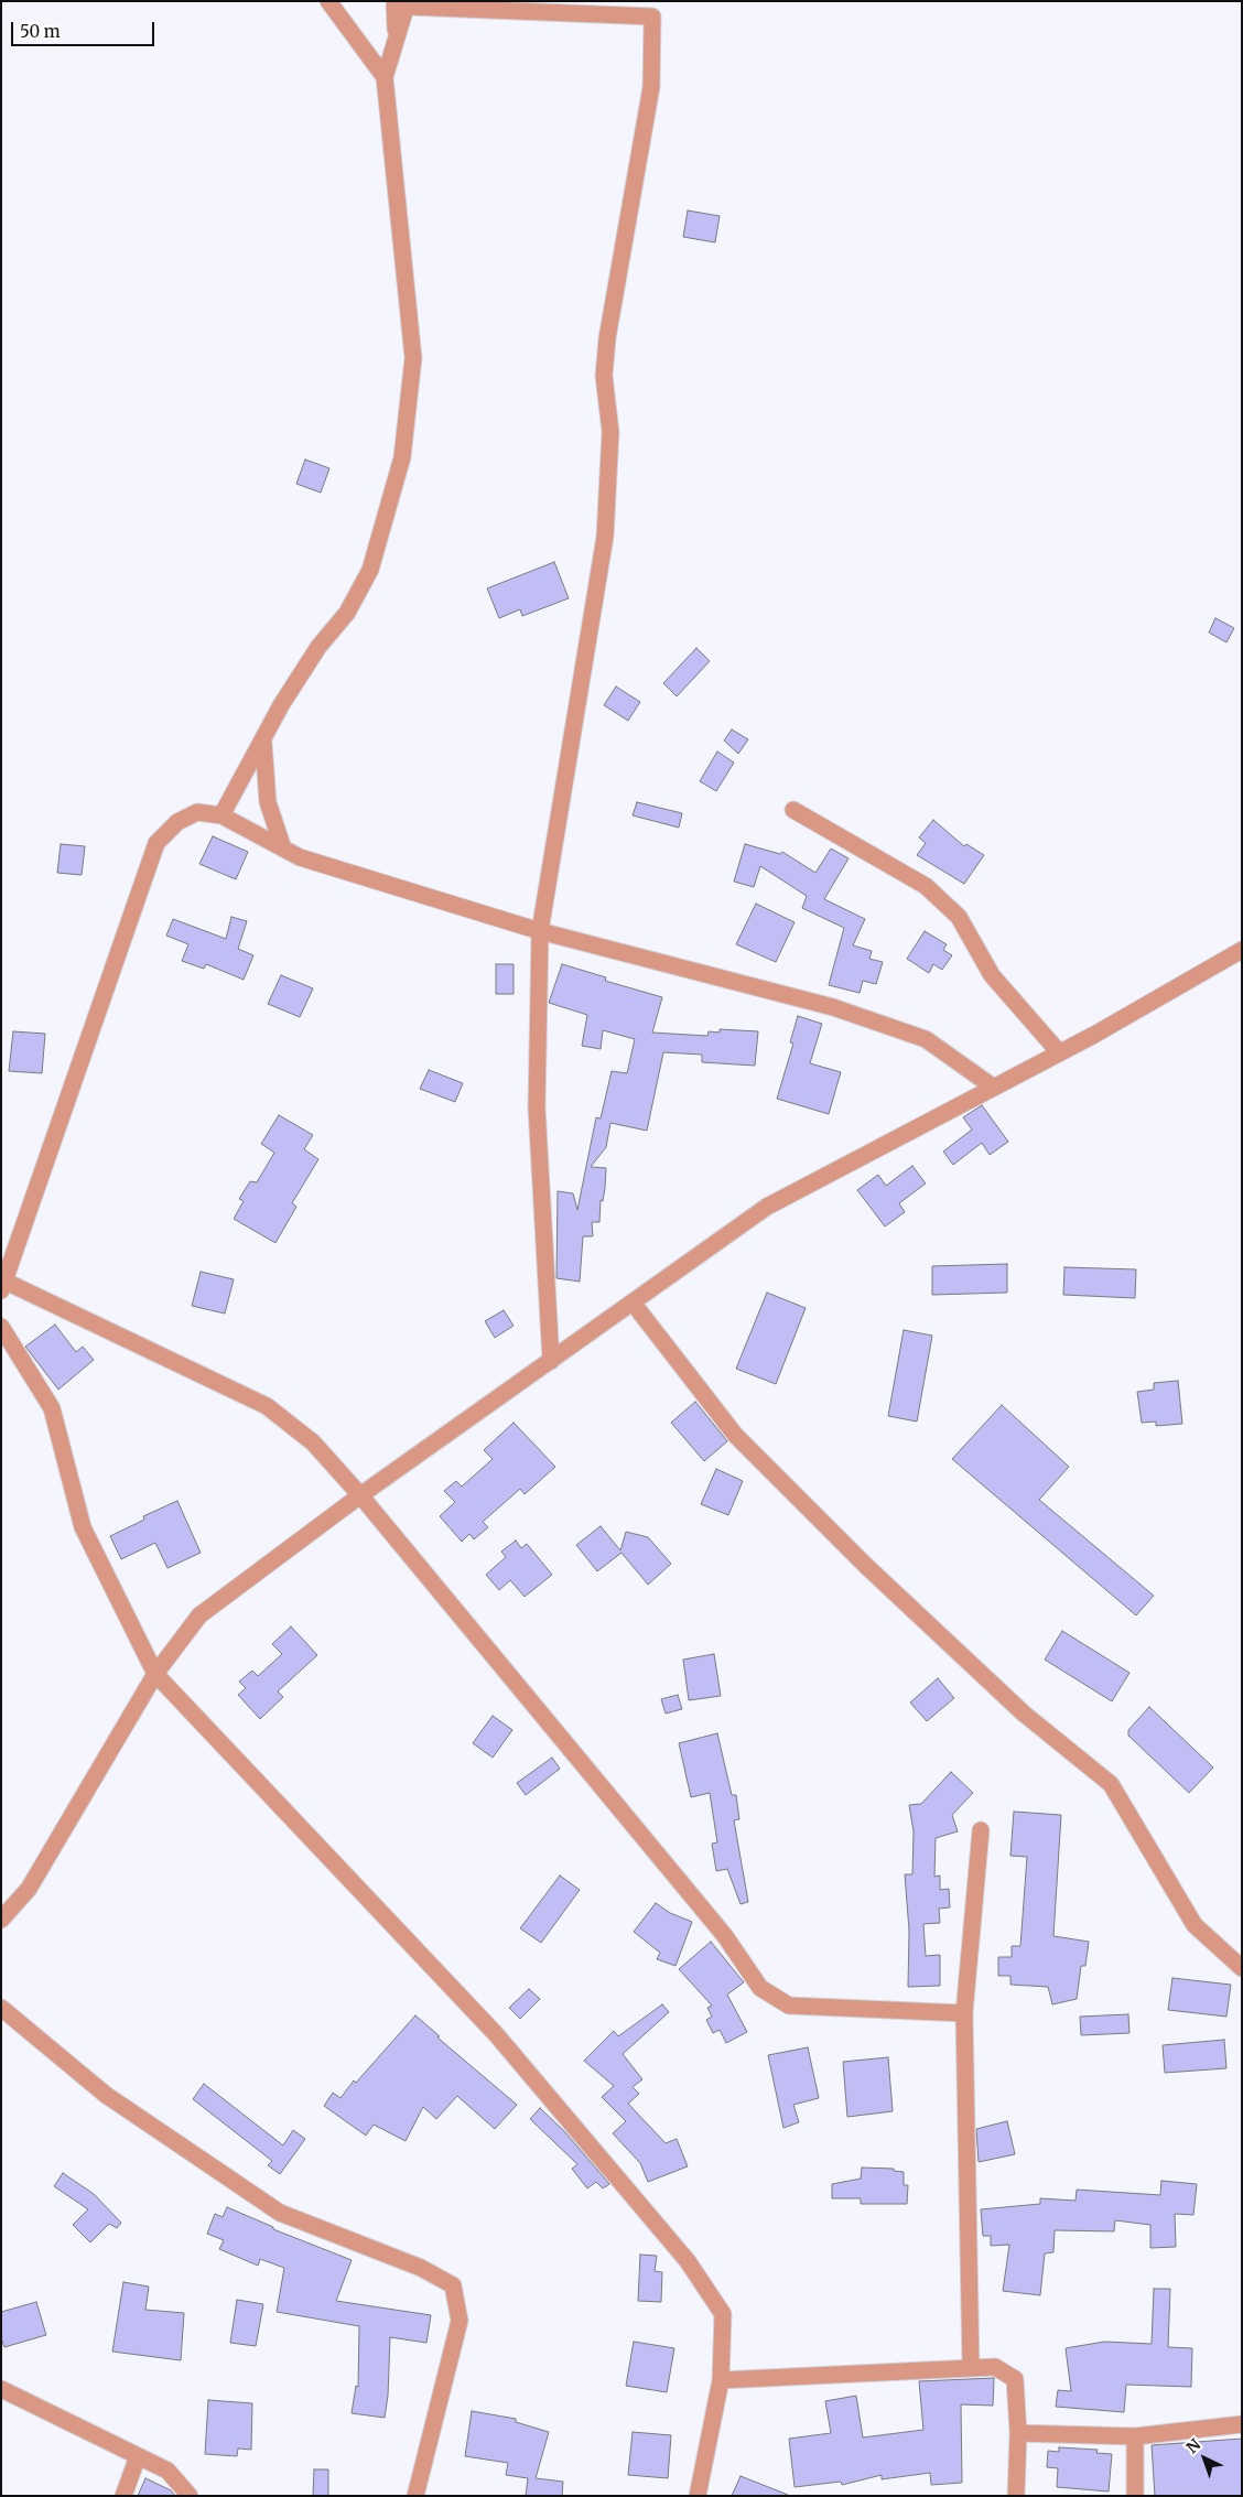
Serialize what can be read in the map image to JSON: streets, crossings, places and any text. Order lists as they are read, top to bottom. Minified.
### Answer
{"scale_bar":"50 m","north":"top left"}
